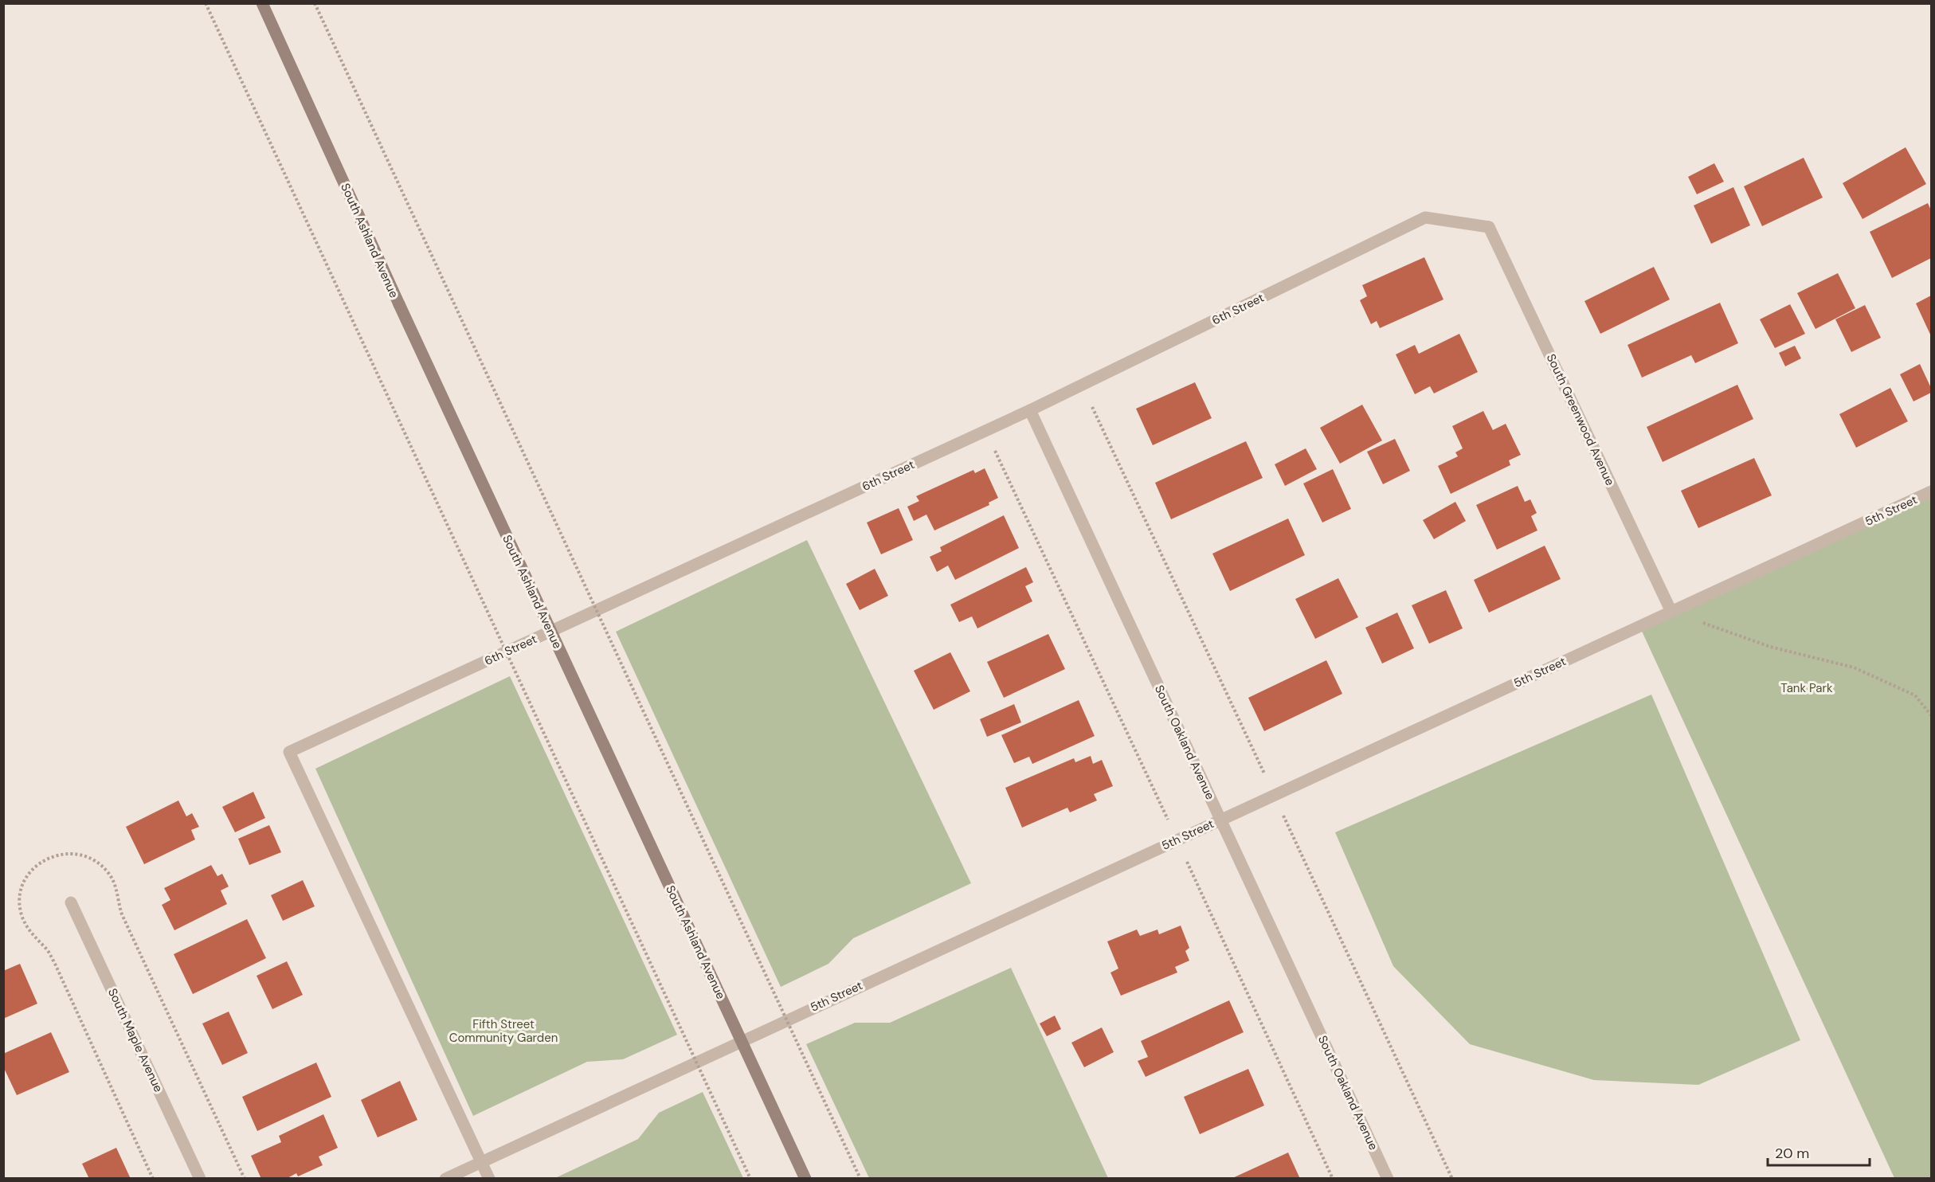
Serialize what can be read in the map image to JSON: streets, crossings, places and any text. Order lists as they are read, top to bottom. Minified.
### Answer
{"streets":{"main road":["South Ashland Avenue"],"street":["6th Street","South Greenwood Avenue","5th Street","South Oakland Avenue","South Maple Avenue"]},"crossings":[["6th Street","South Greenwood Avenue"],["6th Street","5th Street"],["6th Street","South Oakland Avenue"],["South Greenwood Avenue","5th Street"],["5th Street","South Oakland Avenue"]],"parks":["Tank Park","Fifth Street Community Garden"],"scale_bar":"20 m"}
